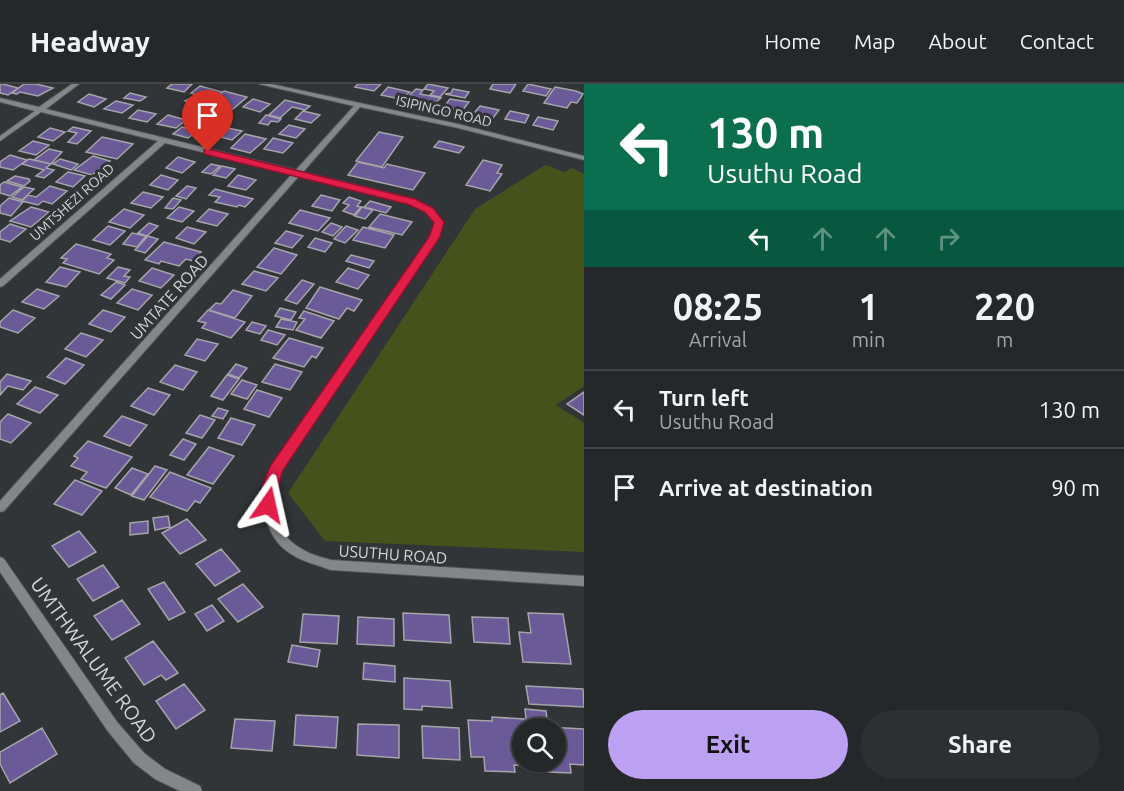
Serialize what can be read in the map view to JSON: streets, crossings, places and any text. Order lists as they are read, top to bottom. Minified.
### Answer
{"streets":{"street":["ISIPINGO ROAD","UMTSHEZI ROAD","UMTATE ROAD","USUTHU ROAD","UMTHWALUME ROAD"]},"crossings":[["ISIPINGO ROAD","UMTATE ROAD"],["UMTSHEZI ROAD","USUTHU ROAD"],["UMTATE ROAD","USUTHU ROAD"]],"page":{"header":"Headway","nav":["Home","Map","About","Contact"],"turn":["130 m","Usuthu Road"],"eta":["08:25","Arrival","1","min","220","m"],"list":[{"name":"Turn left","note":"Usuthu Road","value":"130 m"},{"name":"Arrive at destination","value":"90 m"}],"buttons":["Exit","Share"]}}
